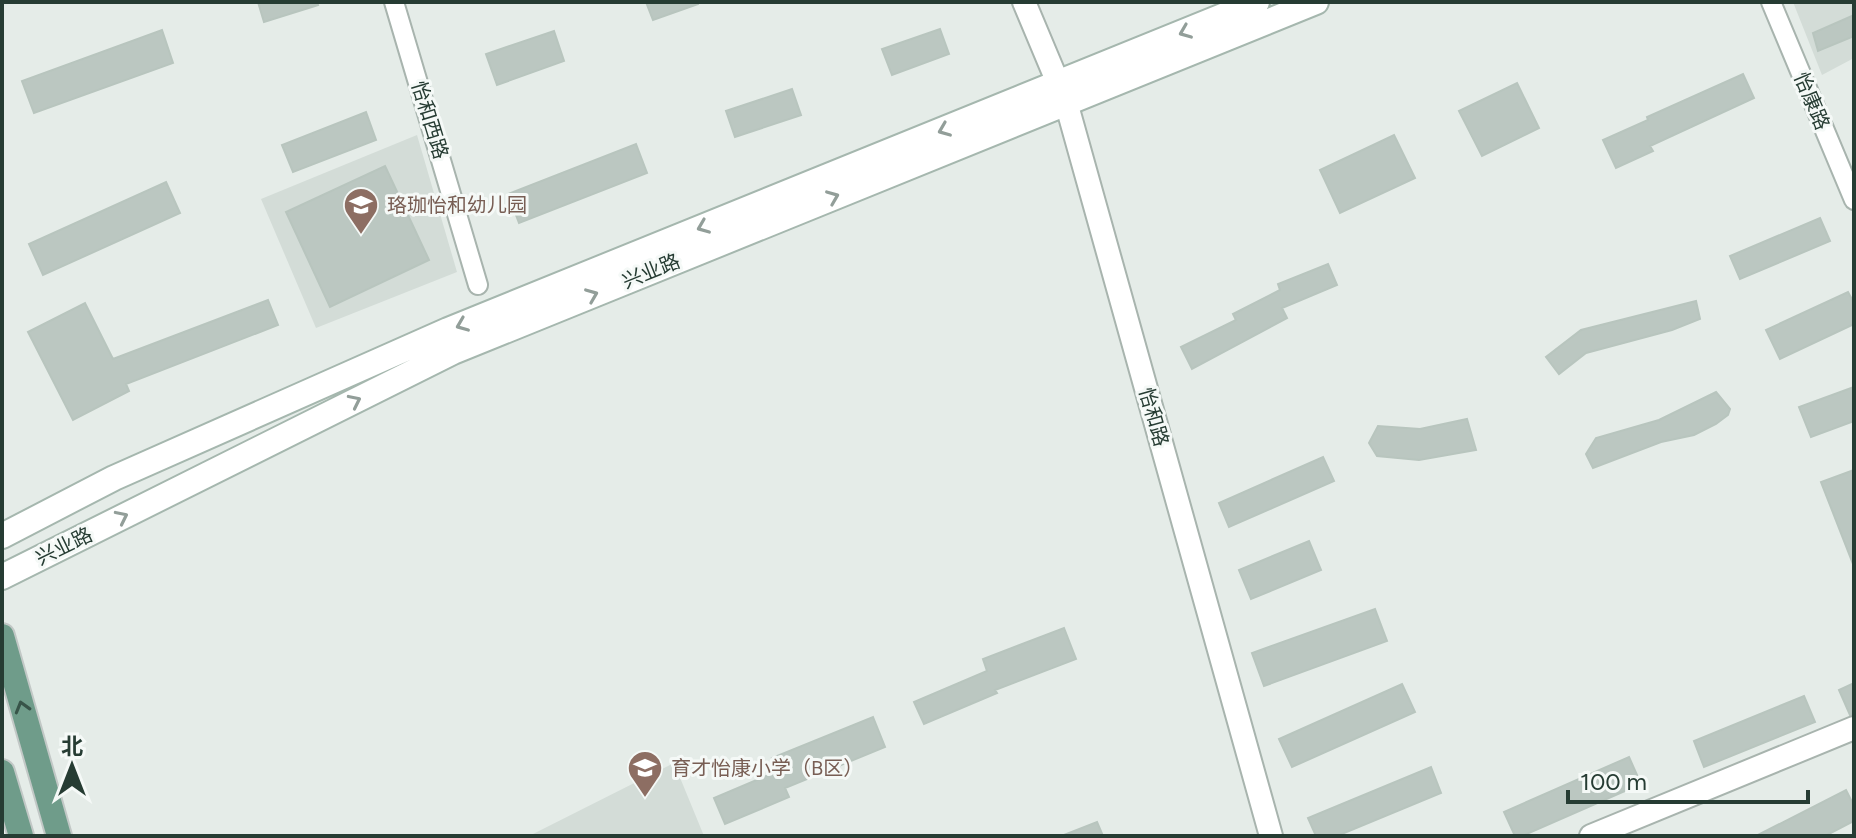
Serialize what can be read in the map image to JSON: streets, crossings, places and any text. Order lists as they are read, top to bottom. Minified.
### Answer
{"streets":{"main road":["兴业路"],"street":["怡康路","怡和西路","怡和路"]},"crossings":[["兴业路","怡和路"]],"places":{"school or university":["珞珈怡和幼儿园","育才怡康小学（B区）"]},"scale_bar":"100 m","north":"top"}
